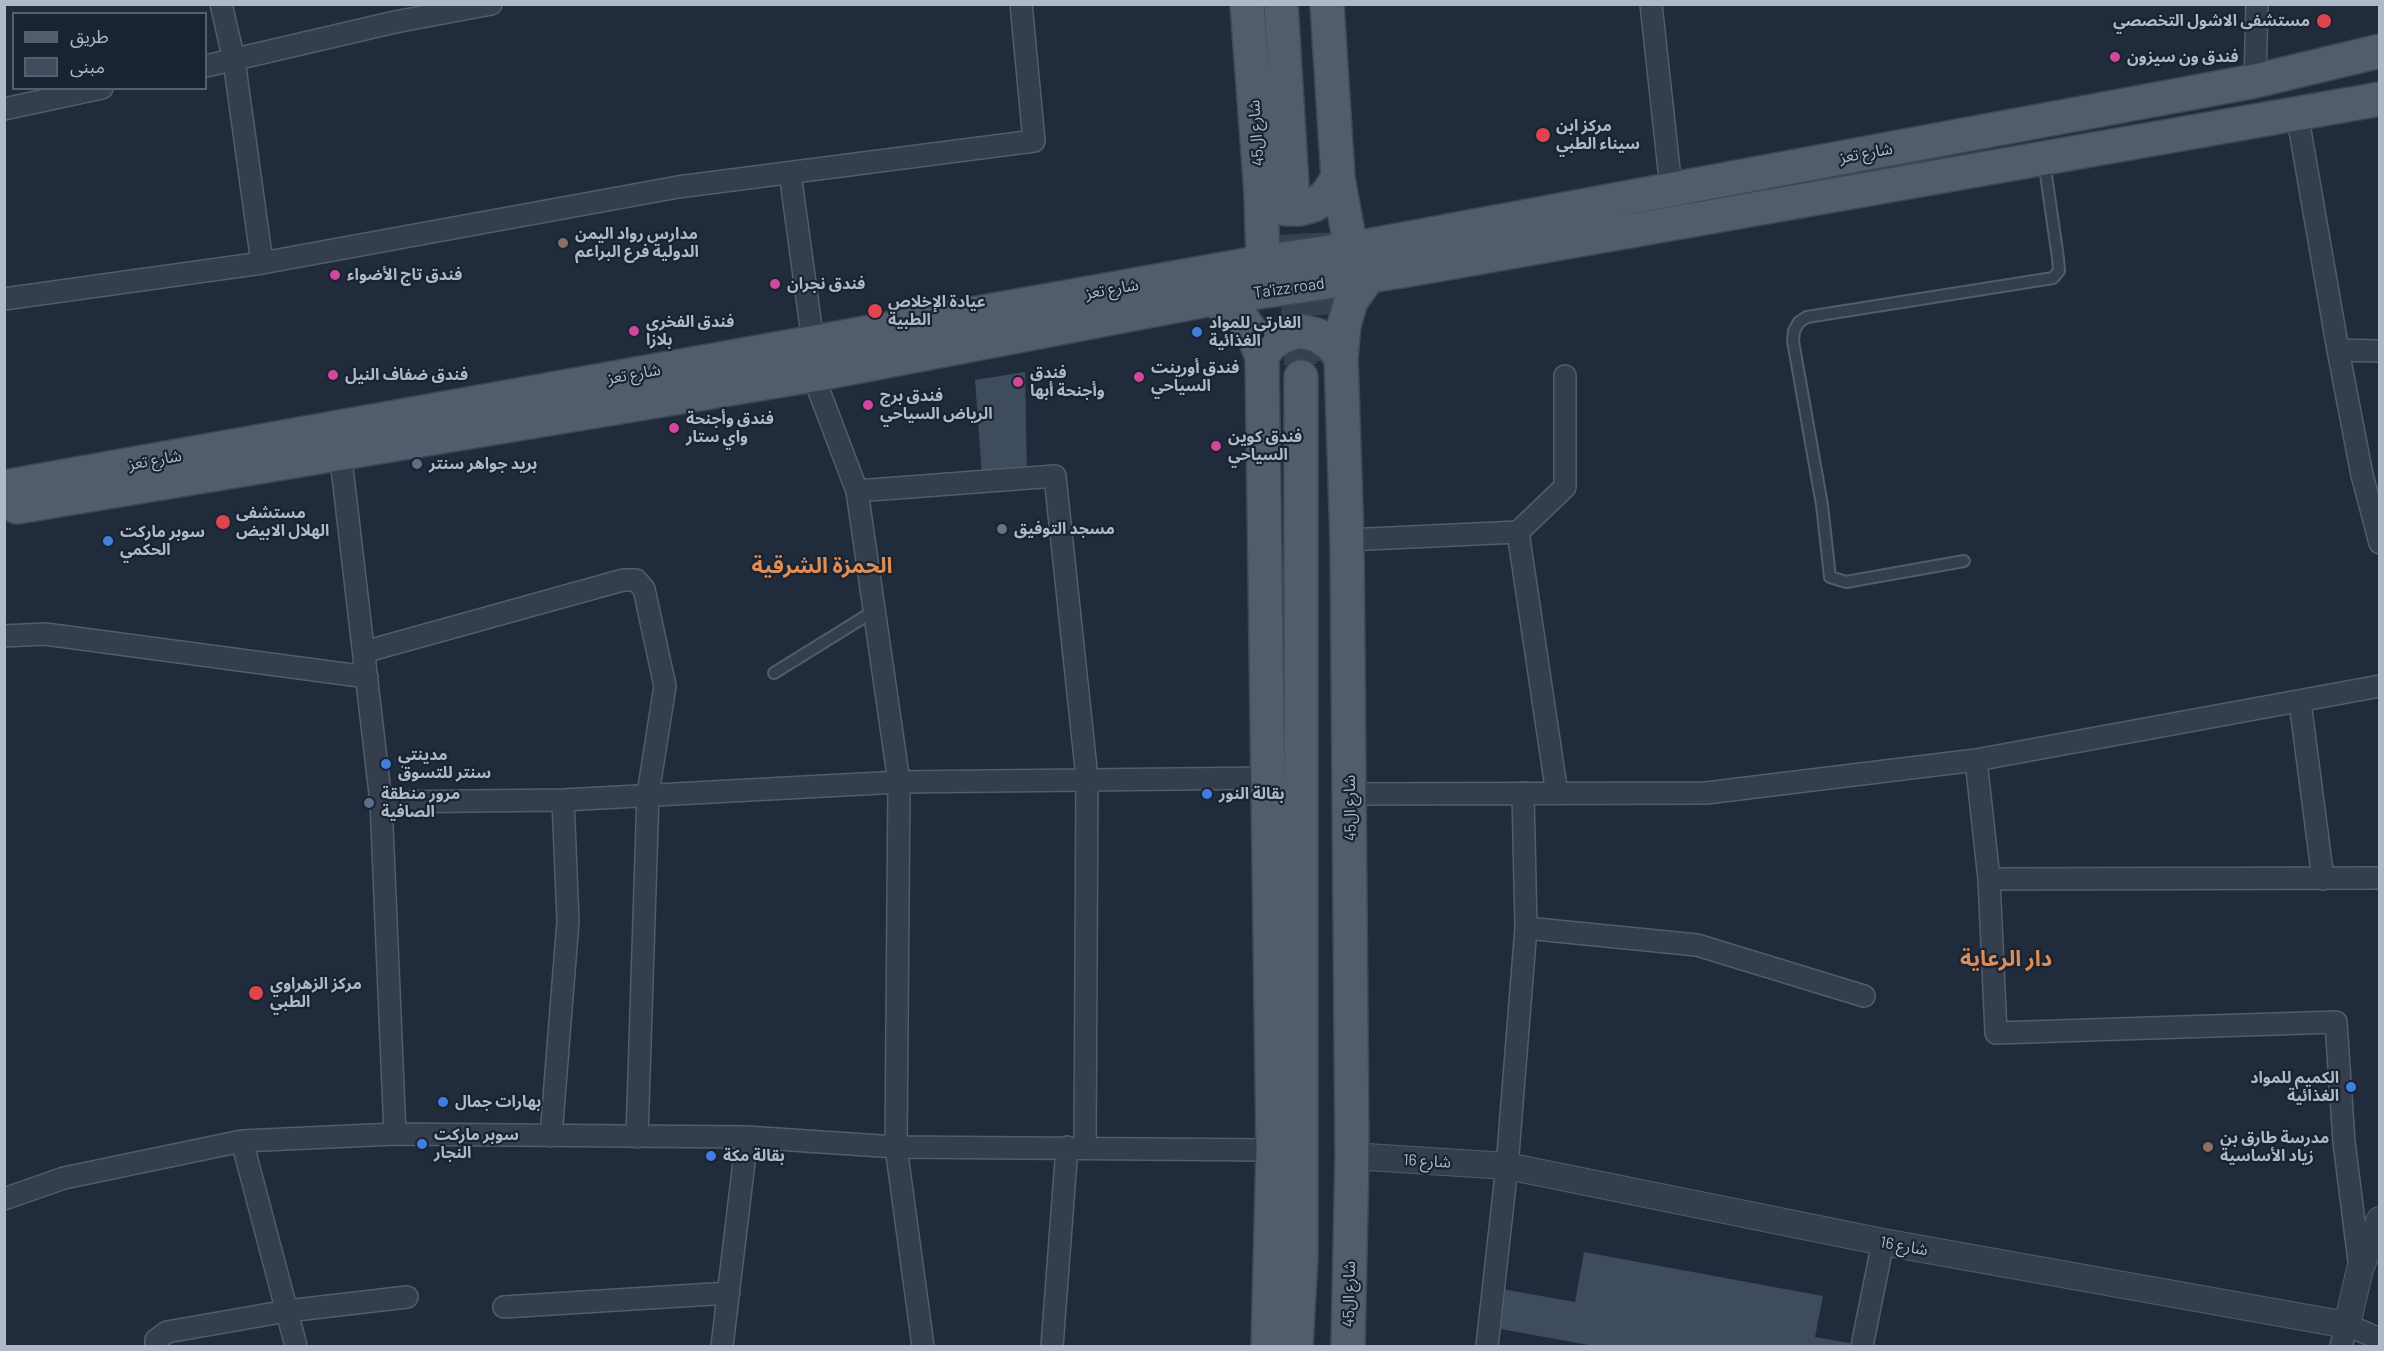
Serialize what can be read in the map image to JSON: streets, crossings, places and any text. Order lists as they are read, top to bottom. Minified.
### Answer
{"streets":{"main road":["شارع ال45","شارع تعز","Ta'izz road"],"street":["شارع 16"]},"crossings":[["شارع ال45","شارع تعز"],["شارع ال45","Ta'izz road"],["شارع ال45","شارع 16"],["شارع تعز","Ta'izz road"]],"districts":["الحمزة الشرقية","دار الرعاية"],"places":["مستشفى الاشول التخصصي","فندق ون سيزون","مركز ابن سيناء الطبي","مدارس رواد اليمن الدولية فرع البراعم","فندق تاج الأضواء","فندق نجران","عيادة الإخلاص الطبية","فندق الفخري بلازا","الغارتي للمواد الغذائية","فندق ضفاف النيل","فندق أورينت السياحي","فندق وأجنحة أبها","فندق برج الرياض السياحي","فندق وأجنحة واي ستار","فندق كوين السياحي","بريد جواهر سنتر","مستشفى الهلال الابيض","مسجد التوفيق","سوبر ماركت الحكمي","مدينتي سنتر للتسوق","بقالة النور","مرور منطقة الصافية","مركز الزهراوي الطبي","الكميم للمواد الغذائية","بهارات جمال","سوبر ماركت النجار","مدرسة طارق بن زياد الأساسية","بقالة مكة"],"legend":["طريق","مبنى"]}
